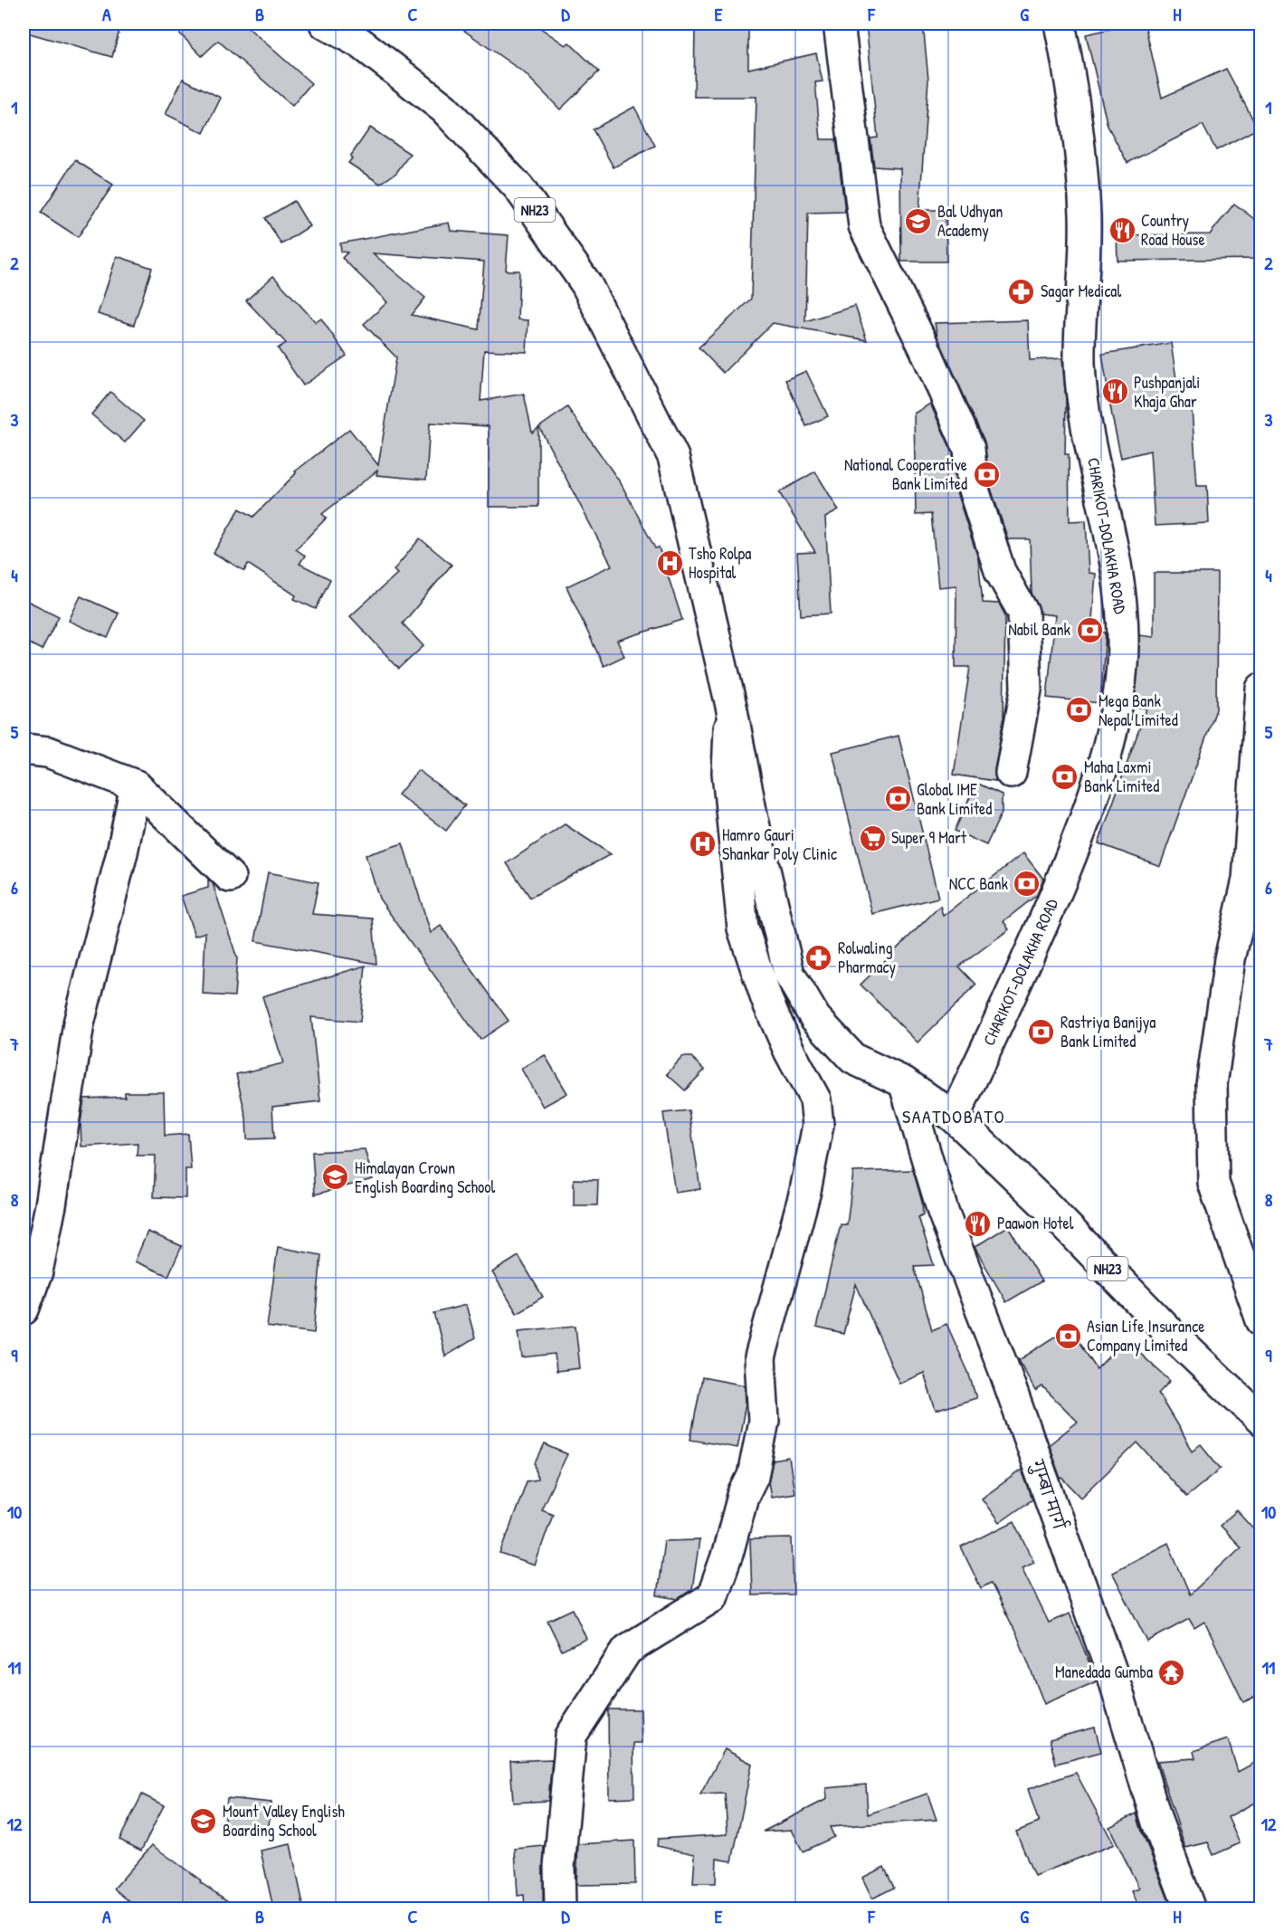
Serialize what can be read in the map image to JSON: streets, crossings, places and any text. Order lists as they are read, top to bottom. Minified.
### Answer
{"streets":{"main road":["NH23","CHARIKOT-DOLAKHA ROAD","गुम्बा मार्ग"]},"crossings":[["NH23","CHARIKOT-DOLAKHA ROAD"],["NH23","गुम्बा मार्ग"]],"districts":["SAATDOBATO"],"places":{"school or university":["Bal Udhyan Academy","Himalayan Crown English Boarding School","Mount Valley English Boarding School"],"restaurant":["Country Road House","Pushpanjali Khaja Ghar","Paawon Hotel"],"pharmacy":["Sagar Medical","Rolwaling Pharmacy"],"bank":["National Cooperative Bank Limited","Nabil Bank","Mega Bank Nepal Limited","Maha Laxmi Bank Limited","Global IME Bank Limited","NCC Bank","Rastriya Banijya Bank Limited","Asian Life Insurance Company Limited"],"hospital":["Tsho Rolpa Hospital","Hamro Gauri Shankar Poly Clinic"],"supermarket":["Super 9 Mart"],"temple":["Manedada Gumba"]},"grid":{"columns":["A","B","C","D","E","F","G","H"],"rows":["1","2","3","4","5","6","7","8","9","10","11","12"]}}
